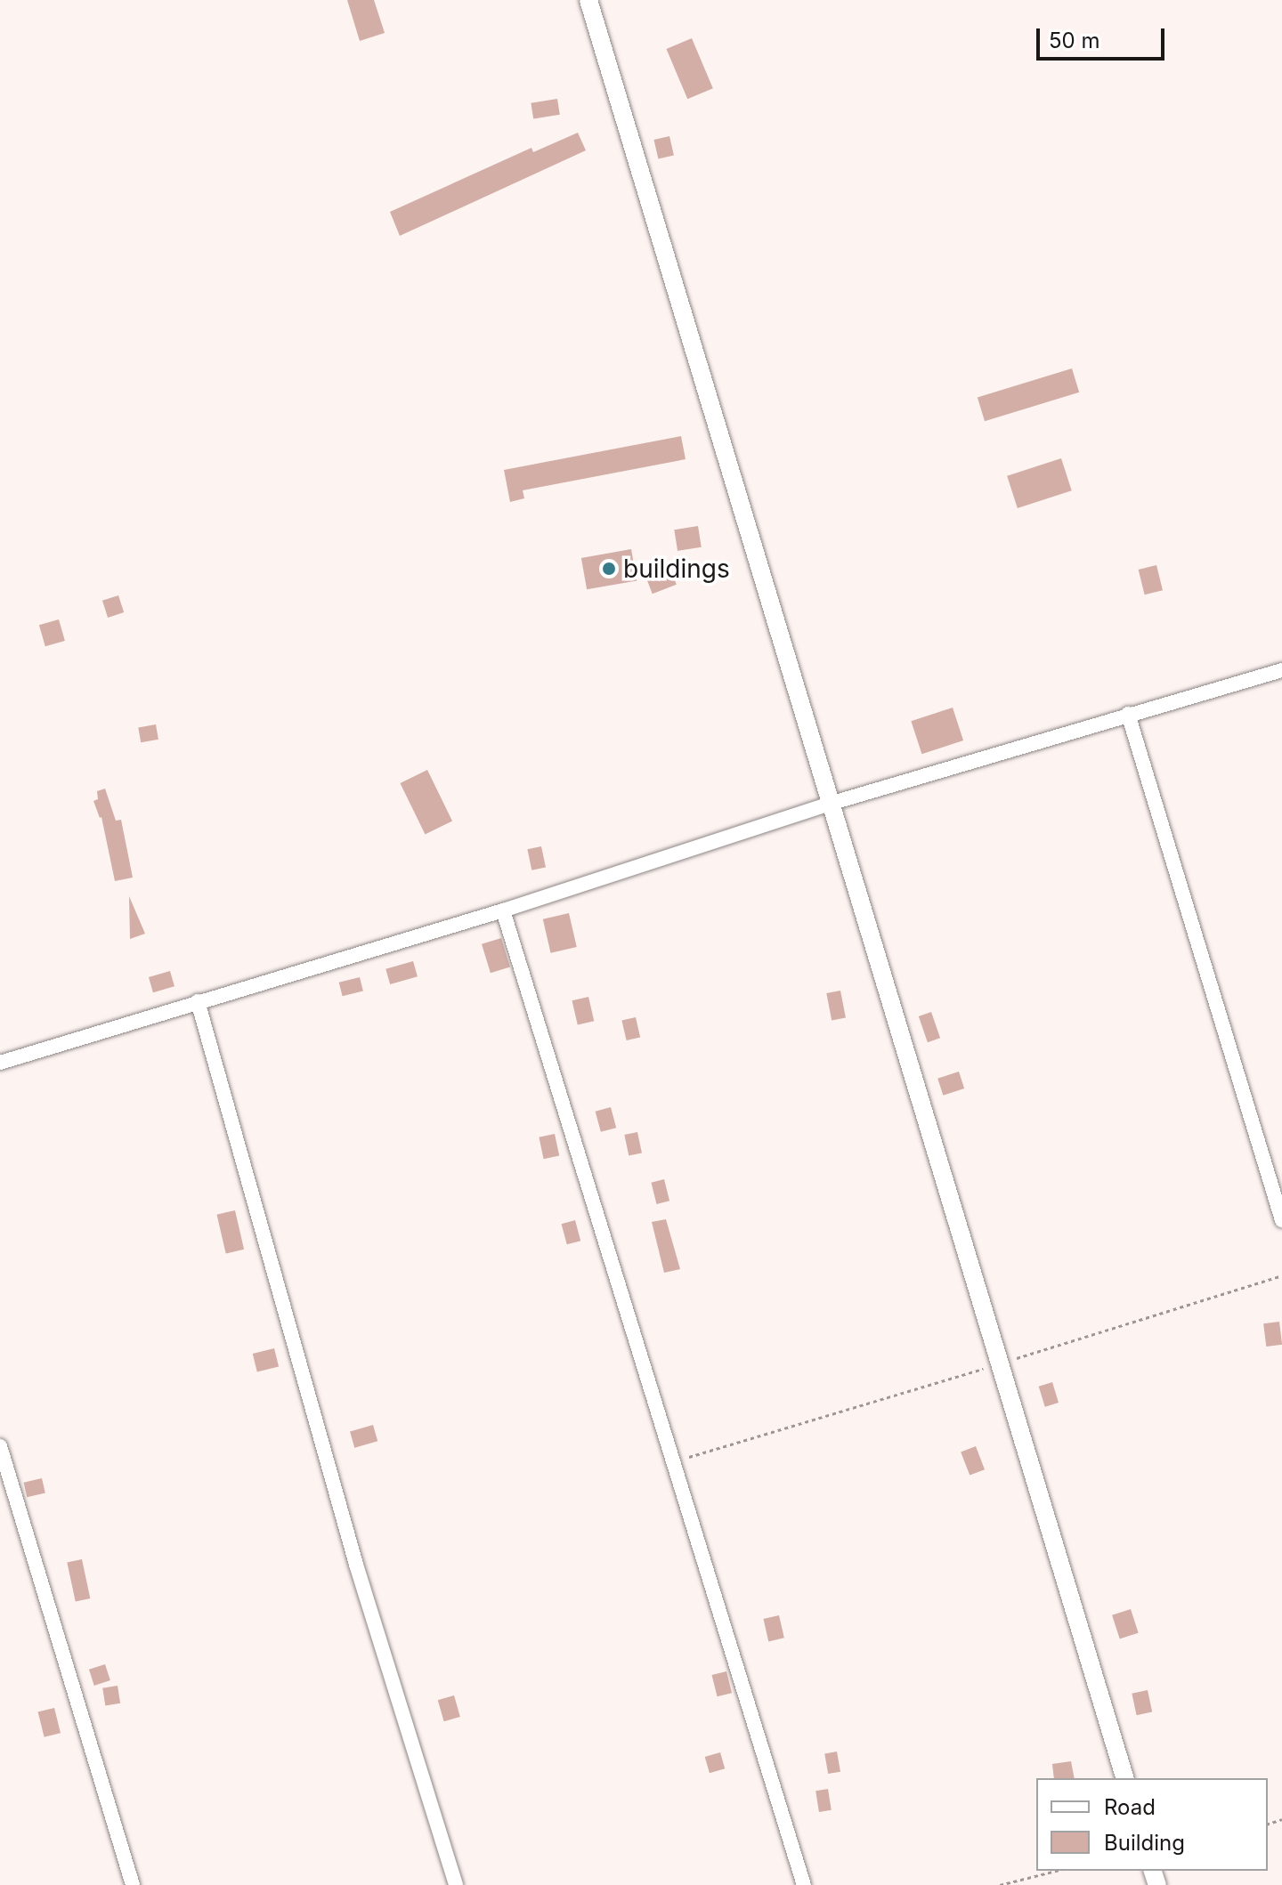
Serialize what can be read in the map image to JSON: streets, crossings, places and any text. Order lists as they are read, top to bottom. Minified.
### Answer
{"places":["buildings"],"legend":["Road","Building"],"scale_bar":"50 m"}
